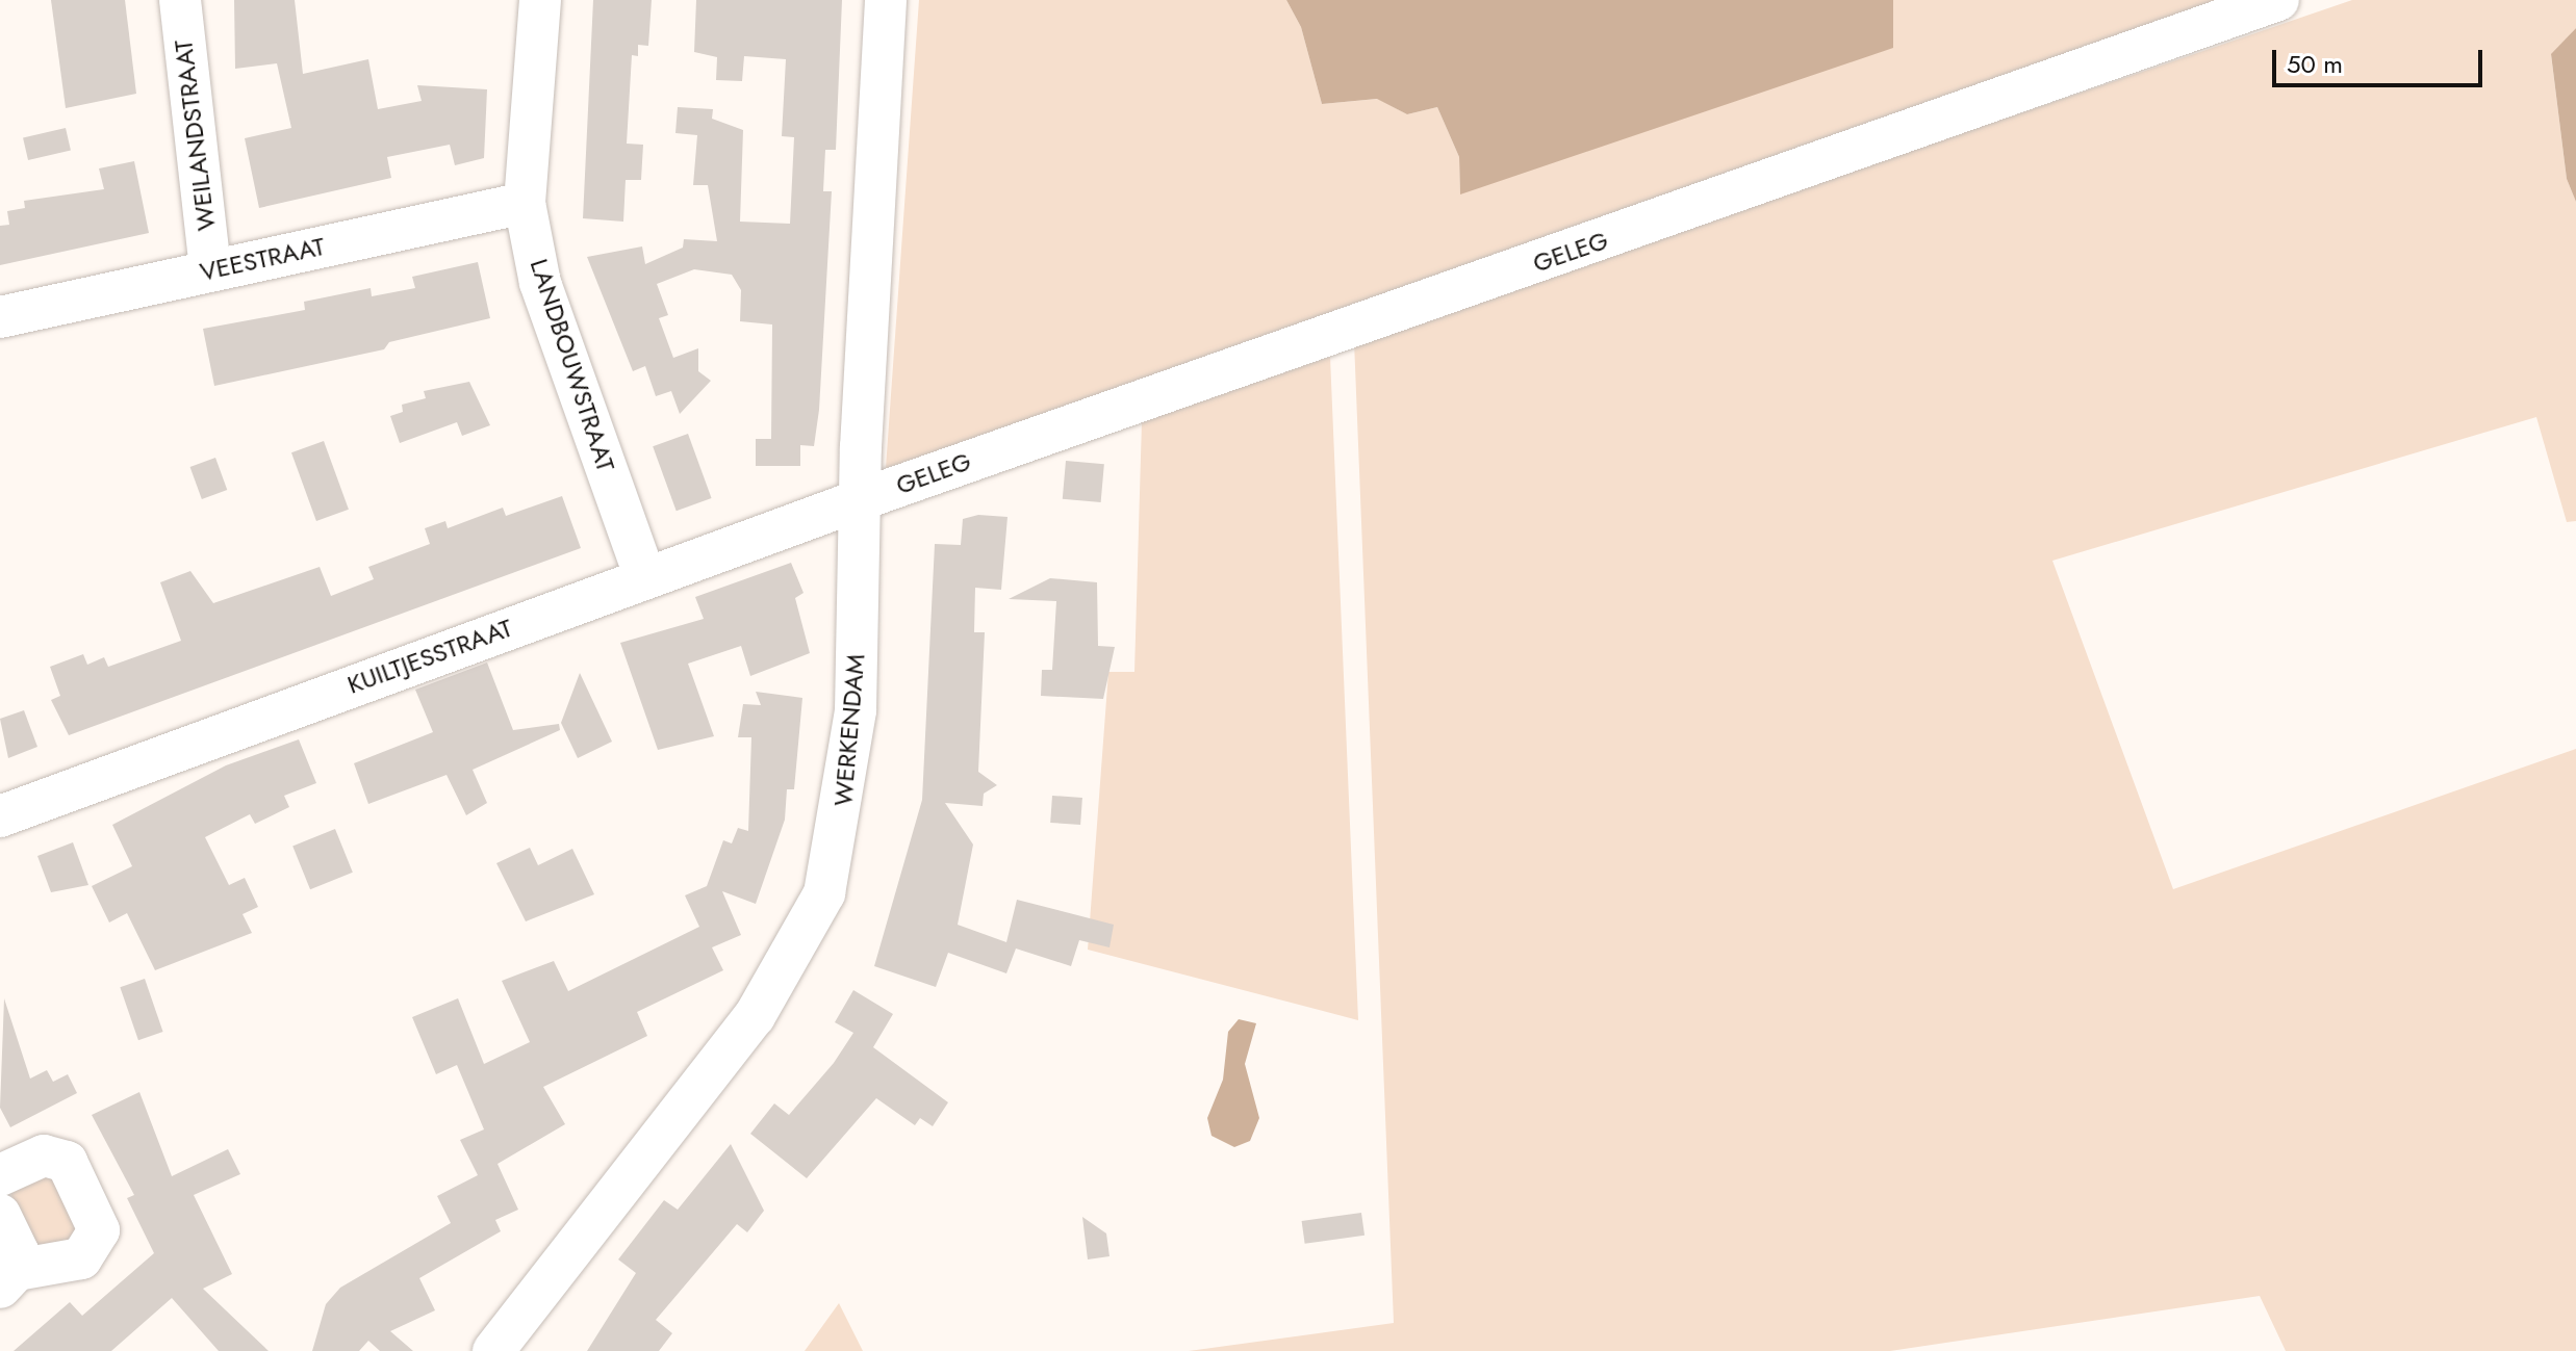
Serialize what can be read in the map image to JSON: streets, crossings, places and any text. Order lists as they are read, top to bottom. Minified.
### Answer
{"streets":{"street":["WEILANDSTRAAT","GELEG","VEESTRAAT","LANDBOUWSTRAAT","KUILTJESSTRAAT","WERKENDAM"]},"crossings":[["WEILANDSTRAAT","VEESTRAAT"],["GELEG","KUILTJESSTRAAT"],["GELEG","WERKENDAM"],["VEESTRAAT","LANDBOUWSTRAAT"],["LANDBOUWSTRAAT","KUILTJESSTRAAT"],["KUILTJESSTRAAT","WERKENDAM"]],"scale_bar":"50 m"}
